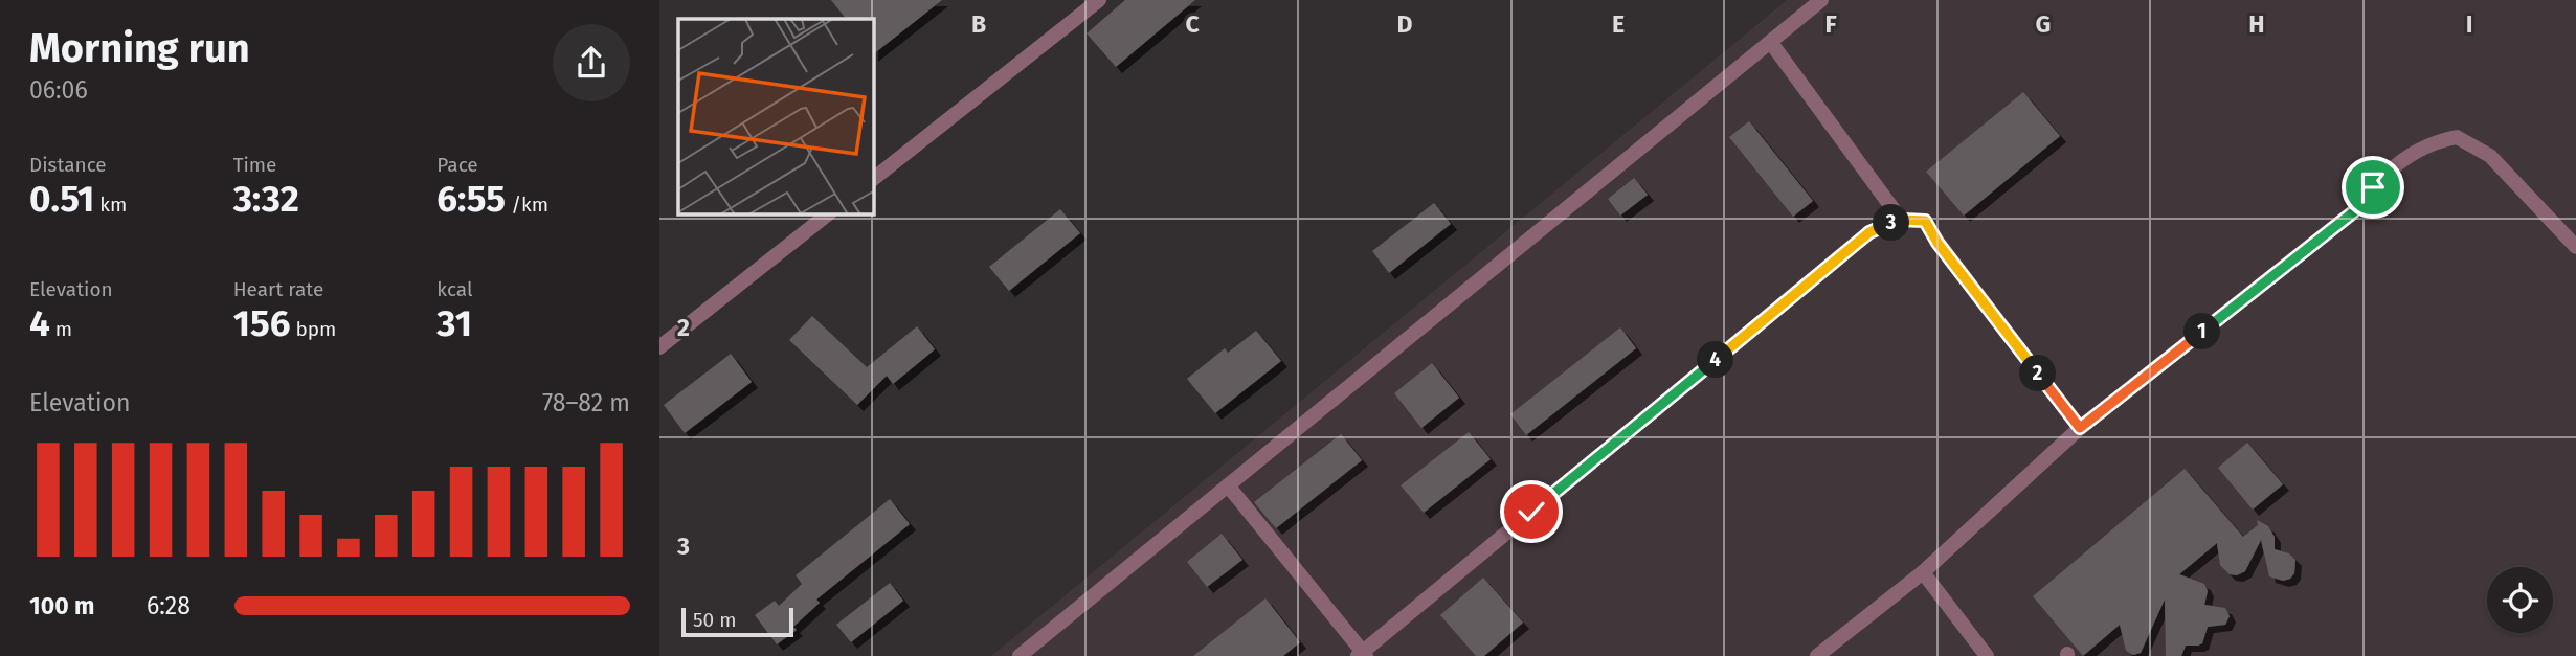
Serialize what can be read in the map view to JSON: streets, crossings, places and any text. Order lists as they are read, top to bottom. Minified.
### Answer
{"scale_bar":"50 m","page":{"heading":["Morning run","06:06"],"stats":[["Distance","0.51 km"],["Time","3:32"],["Pace","6:55 /km"],["Elevation","4 m"],["Heart rate","156 bpm"],["kcal","31"]],"pins":["3","1","4","2"],"chart":["Elevation","78–82 m"],"list":[{"name":"100 m","note":"6:28"}],"scale":"50 m"},"grid":{"columns":["B","C","D","E","F","G","H","I"],"rows":["2","3"]}}
